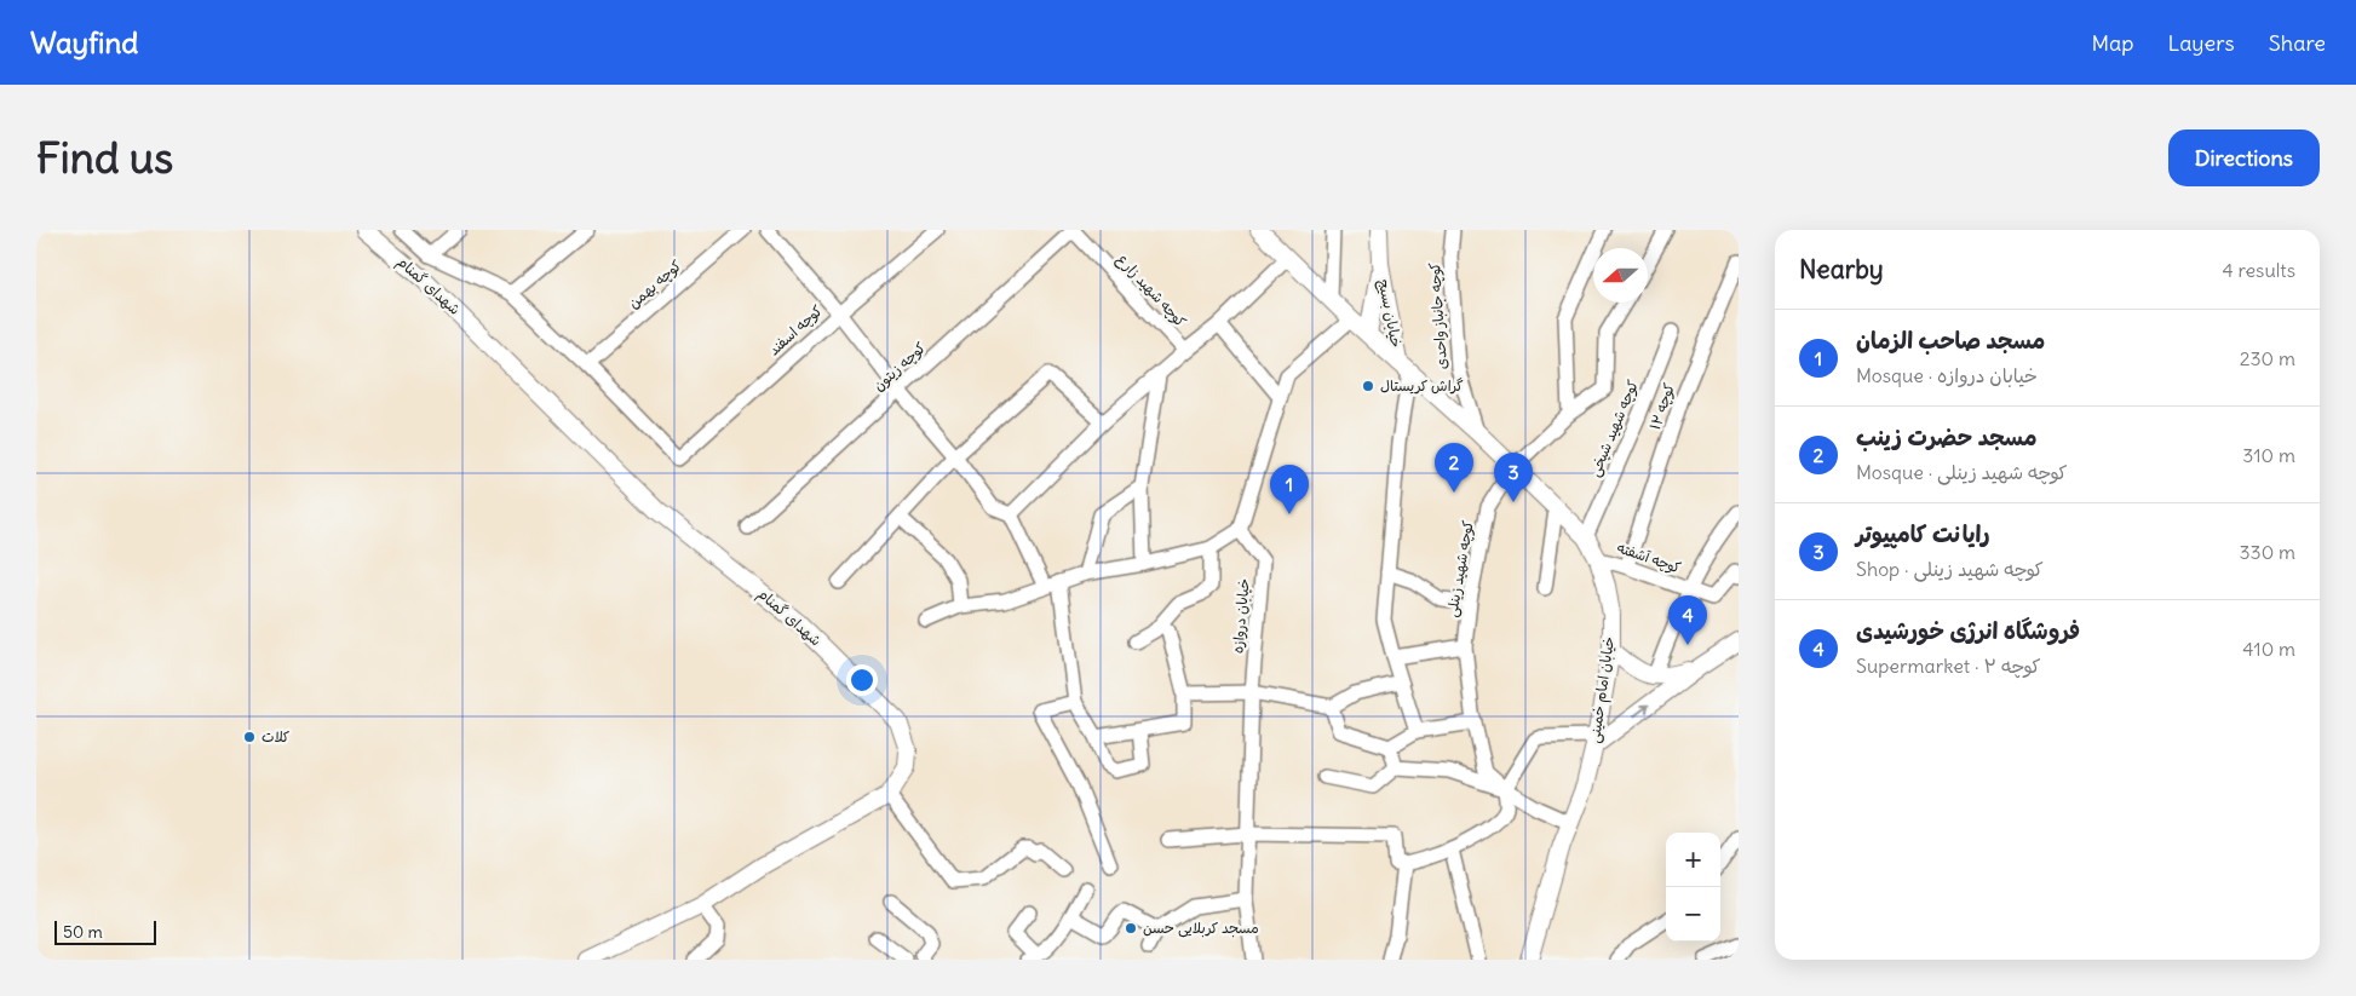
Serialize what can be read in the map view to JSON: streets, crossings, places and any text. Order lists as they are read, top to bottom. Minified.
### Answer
{"streets":{"street":["کوچه بهمن","شهدای گمنام","کوچه شهید زارع","خیابان بسیج","کوچه جانباز واحدی","کوچه اسفند","کوچه زیتون","کوچه ۱۲","کوچه شهید شیخی","کوچه آشفته","کوچه شهید زینلی","خیابان دروازه","خیابان امام خمینی"]},"crossings":[["کوچه بهمن","کوچه اسفند"],["کوچه شهید زارع","کوچه زیتون"],["کوچه شهید زارع","خیابان امام خمینی"],["خیابان بسیج","خیابان امام خمینی"],["کوچه جانباز واحدی","خیابان امام خمینی"],["کوچه ۱۲","کوچه آشفته"],["کوچه شهید شیخی","خیابان امام خمینی"],["کوچه آشفته","خیابان امام خمینی"],["کوچه شهید زینلی","خیابان امام خمینی"]],"places":["گراش کریستال","کلات","مسجد کربلایی حسن"],"scale_bar":"50 m","north":"left","page":{"header":"Wayfind","nav":["Map","Layers","Share"],"buttons":"Directions","title":"Find us","heading":["Nearby","4 results"],"list":[{"mark":"1","name":"مسجد صاحب الزمان","note":"Mosque · خیابان دروازه","value":"230 m"},{"mark":"2","name":"مسجد حضرت زینب","note":"Mosque · کوچه شهید زینلی","value":"310 m"},{"mark":"3","name":"رایانت کامپیوتر","note":"Shop · کوچه شهید زینلی","value":"330 m"},{"mark":"4","name":"فروشگاه انرژی خورشیدی","note":"Supermarket · کوچه ۲","value":"410 m"}],"pins":["2","3","1","4"],"map_buttons":["+","−"],"scale":"50 m"}}
